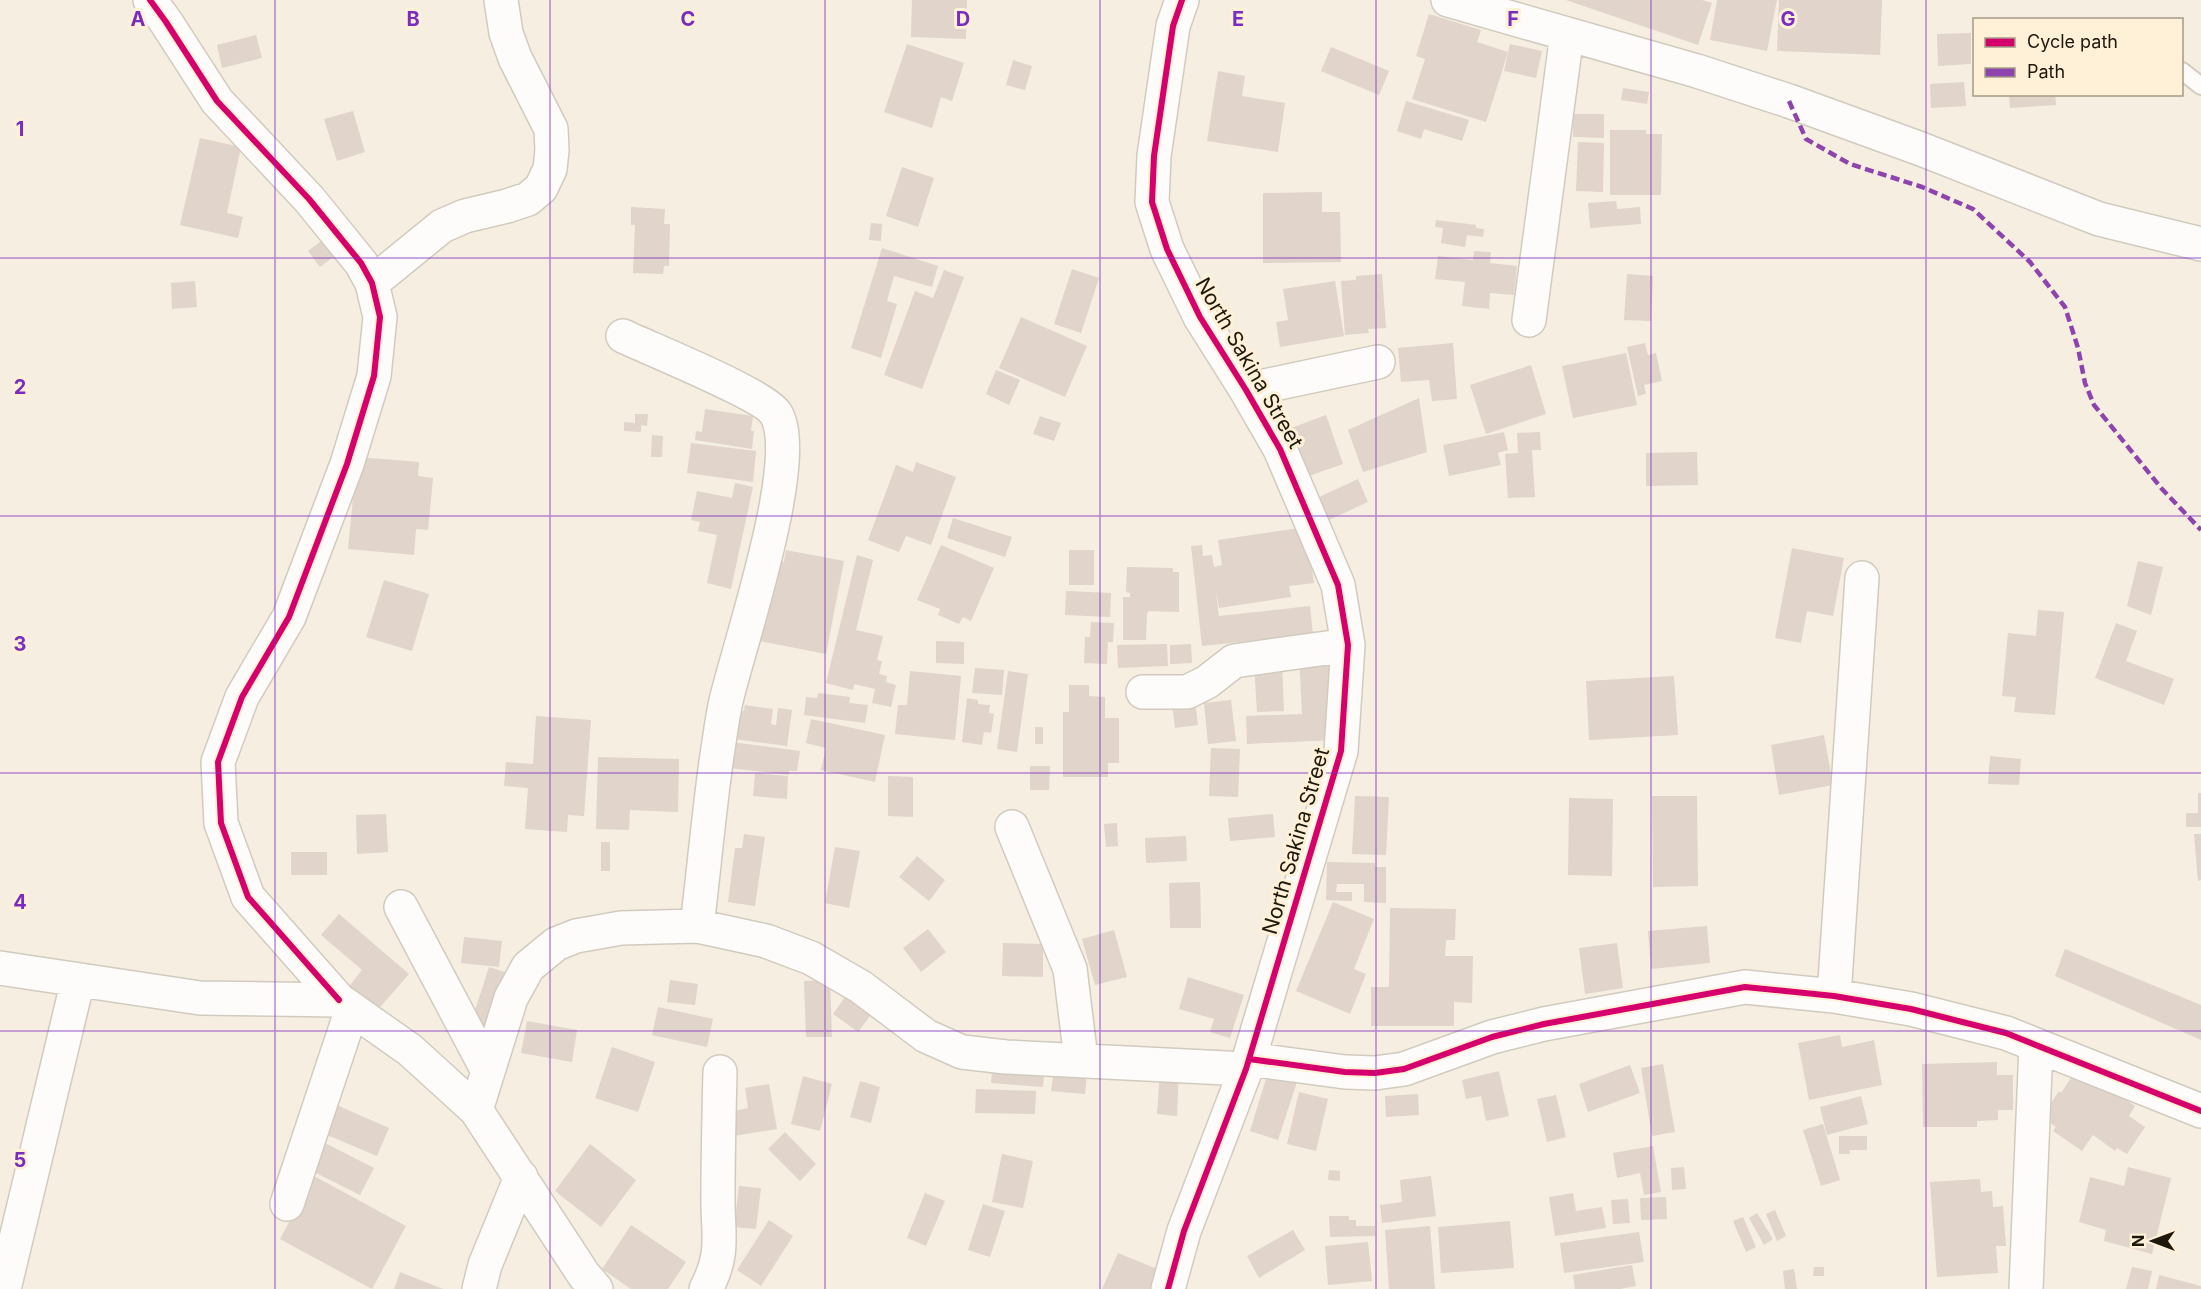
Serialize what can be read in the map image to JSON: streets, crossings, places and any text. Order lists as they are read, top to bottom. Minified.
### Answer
{"streets":{"street":["North Sakina Street"]},"legend":["Cycle path","Path"],"north":"left","grid":{"columns":["A","B","C","D","E","F","G"],"rows":["1","2","3","4","5"]}}
